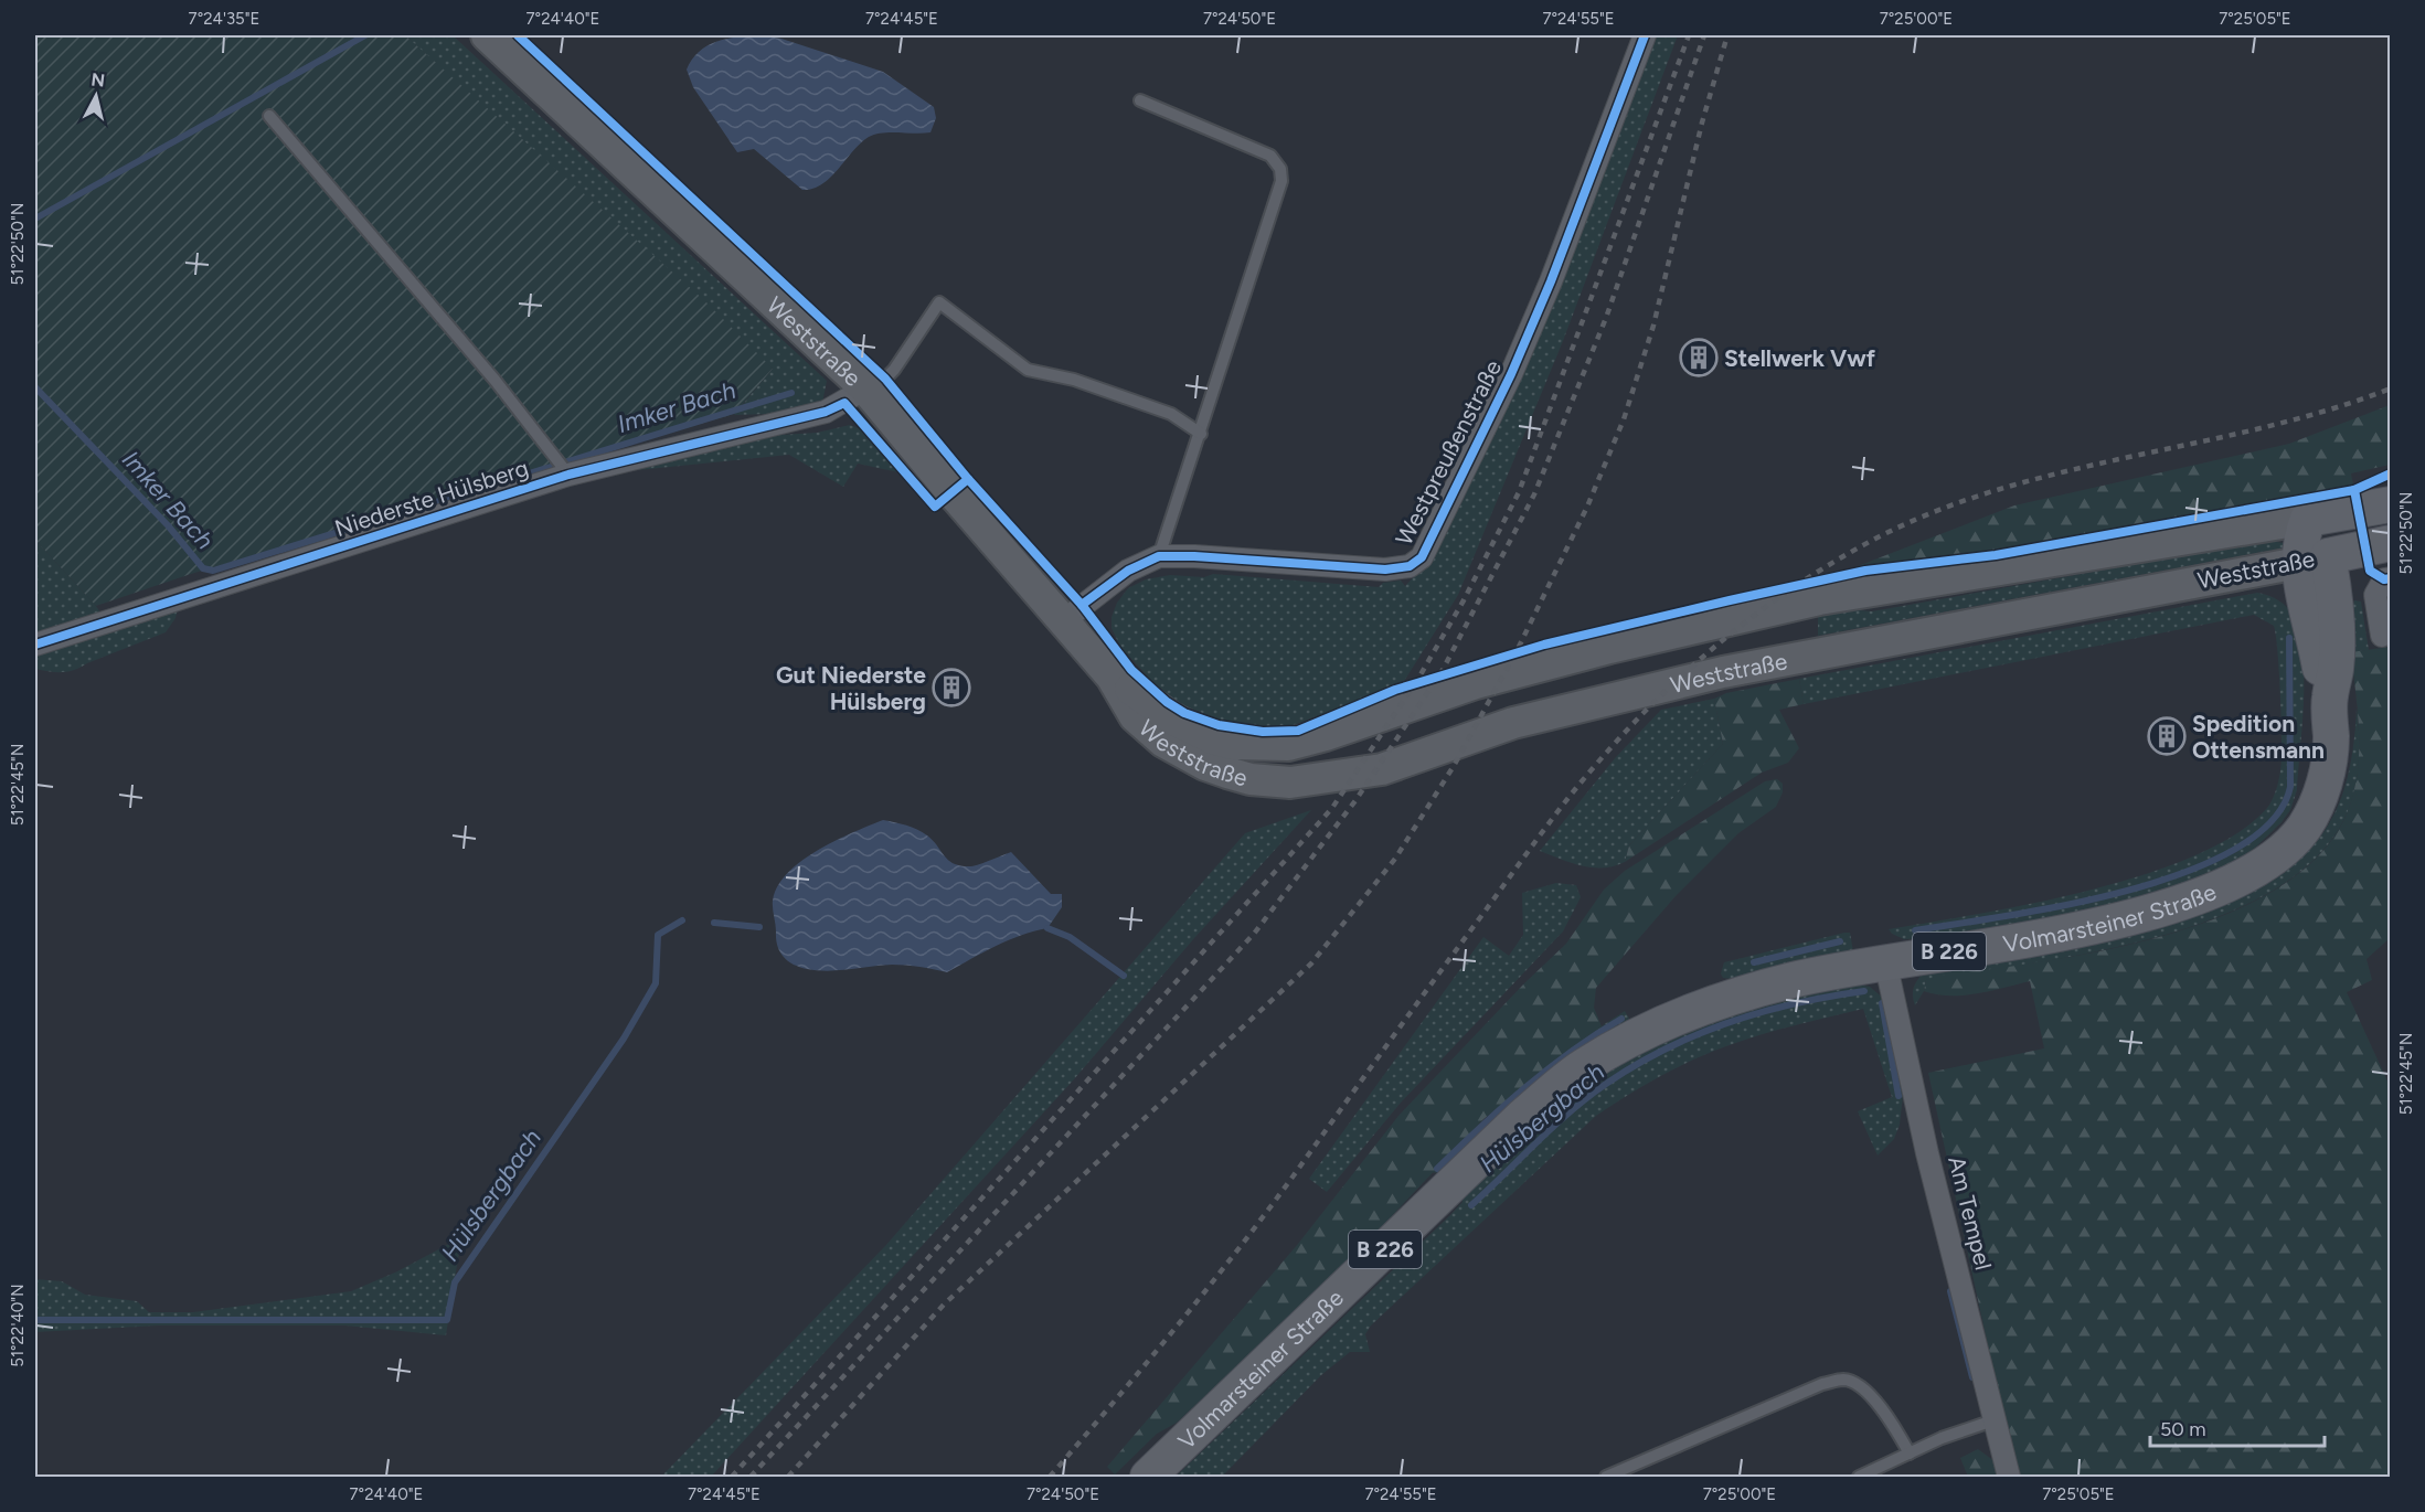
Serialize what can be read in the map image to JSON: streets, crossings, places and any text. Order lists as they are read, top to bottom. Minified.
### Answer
{"streets":{"main road":["Weststraße","Volmarsteiner Straße","B 226"],"street":["Westpreußenstraße","Niederste Hülsberg","Am Tempel"]},"crossings":[["Weststraße","Westpreußenstraße"],["Weststraße","Niederste Hülsberg"],["Weststraße","Volmarsteiner Straße"],["Volmarsteiner Straße","Am Tempel"]],"water":["Imker Bach","Hülsbergbach"],"places":{"building":["Stellwerk Vwf","Gut Niederste Hülsberg","Spedition Ottensmann"]},"scale_bar":"50 m","north":"top","coordinates":["7°24'35\"E","7°24'40\"E","7°24'45\"E","7°24'50\"E","7°24'55\"E","7°25'00\"E","7°25'05\"E","51°22'50\"N","51°22'45\"N","51°22'40\"N"]}
